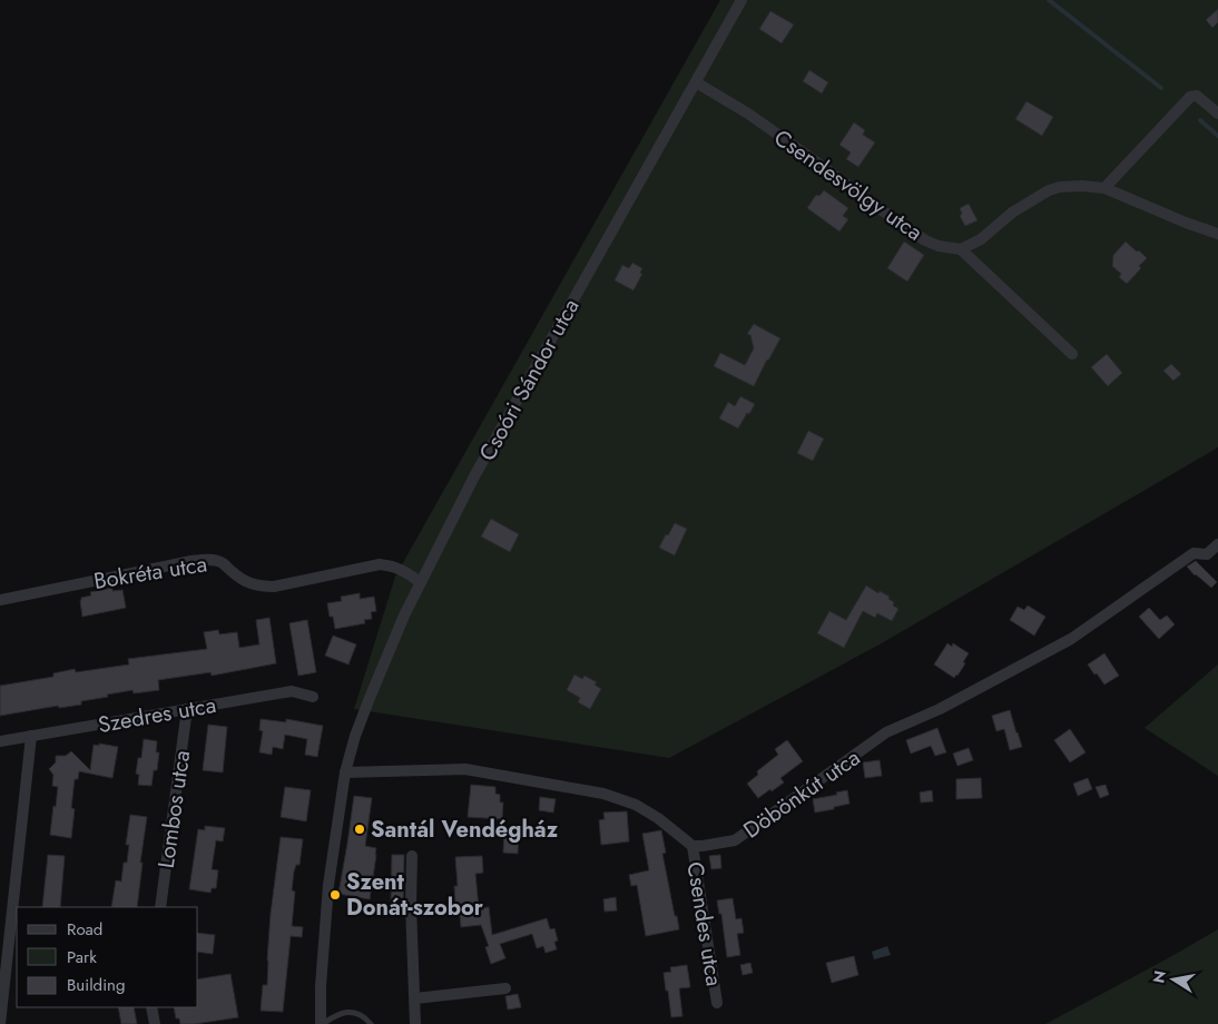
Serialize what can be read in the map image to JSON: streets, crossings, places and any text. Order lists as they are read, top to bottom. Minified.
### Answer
{"streets":{"street":["Csendesvölgy utca","Csoóri Sándor utca","Bokréta utca","Szedres utca","Döbönkút utca","Lombos utca","Csendes utca"]},"crossings":[["Csendesvölgy utca","Csoóri Sándor utca"],["Csoóri Sándor utca","Bokréta utca"],["Szedres utca","Lombos utca"],["Döbönkút utca","Csendes utca"]],"places":["Santál Vendégház","Szent Donát-szobor"],"legend":["Road","Park","Building"],"north":"left"}
